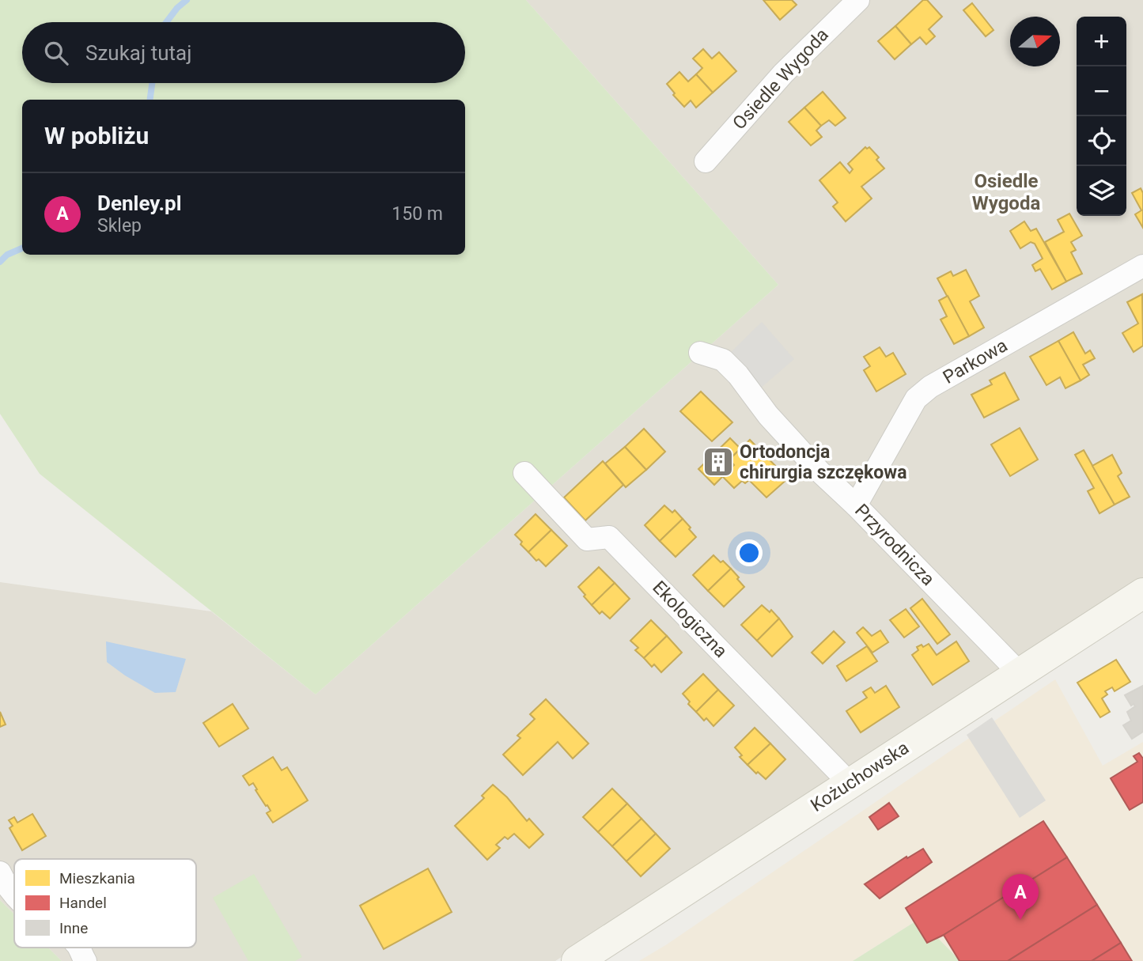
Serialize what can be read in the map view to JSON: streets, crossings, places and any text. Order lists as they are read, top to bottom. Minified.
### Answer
{"streets":{"main road":["Kożuchowska"],"street":["Osiedle Wygoda","Parkowa","Przyrodnicza","Ekologiczna"]},"crossings":[["Parkowa","Przyrodnicza"],["Przyrodnicza","Kożuchowska"],["Ekologiczna","Kożuchowska"]],"districts":["Osiedle Wygoda"],"places":{"building":["Ortodoncja chirurgia szczękowa"]},"legend":["Mieszkania","Handel","Inne"],"north":"right","page":{"map_buttons":["+","−"],"search":"Szukaj tutaj","heading":"W pobliżu","list":[{"mark":"A","name":"Denley.pl","note":"Sklep","value":"150 m"}],"pins":"A"}}
